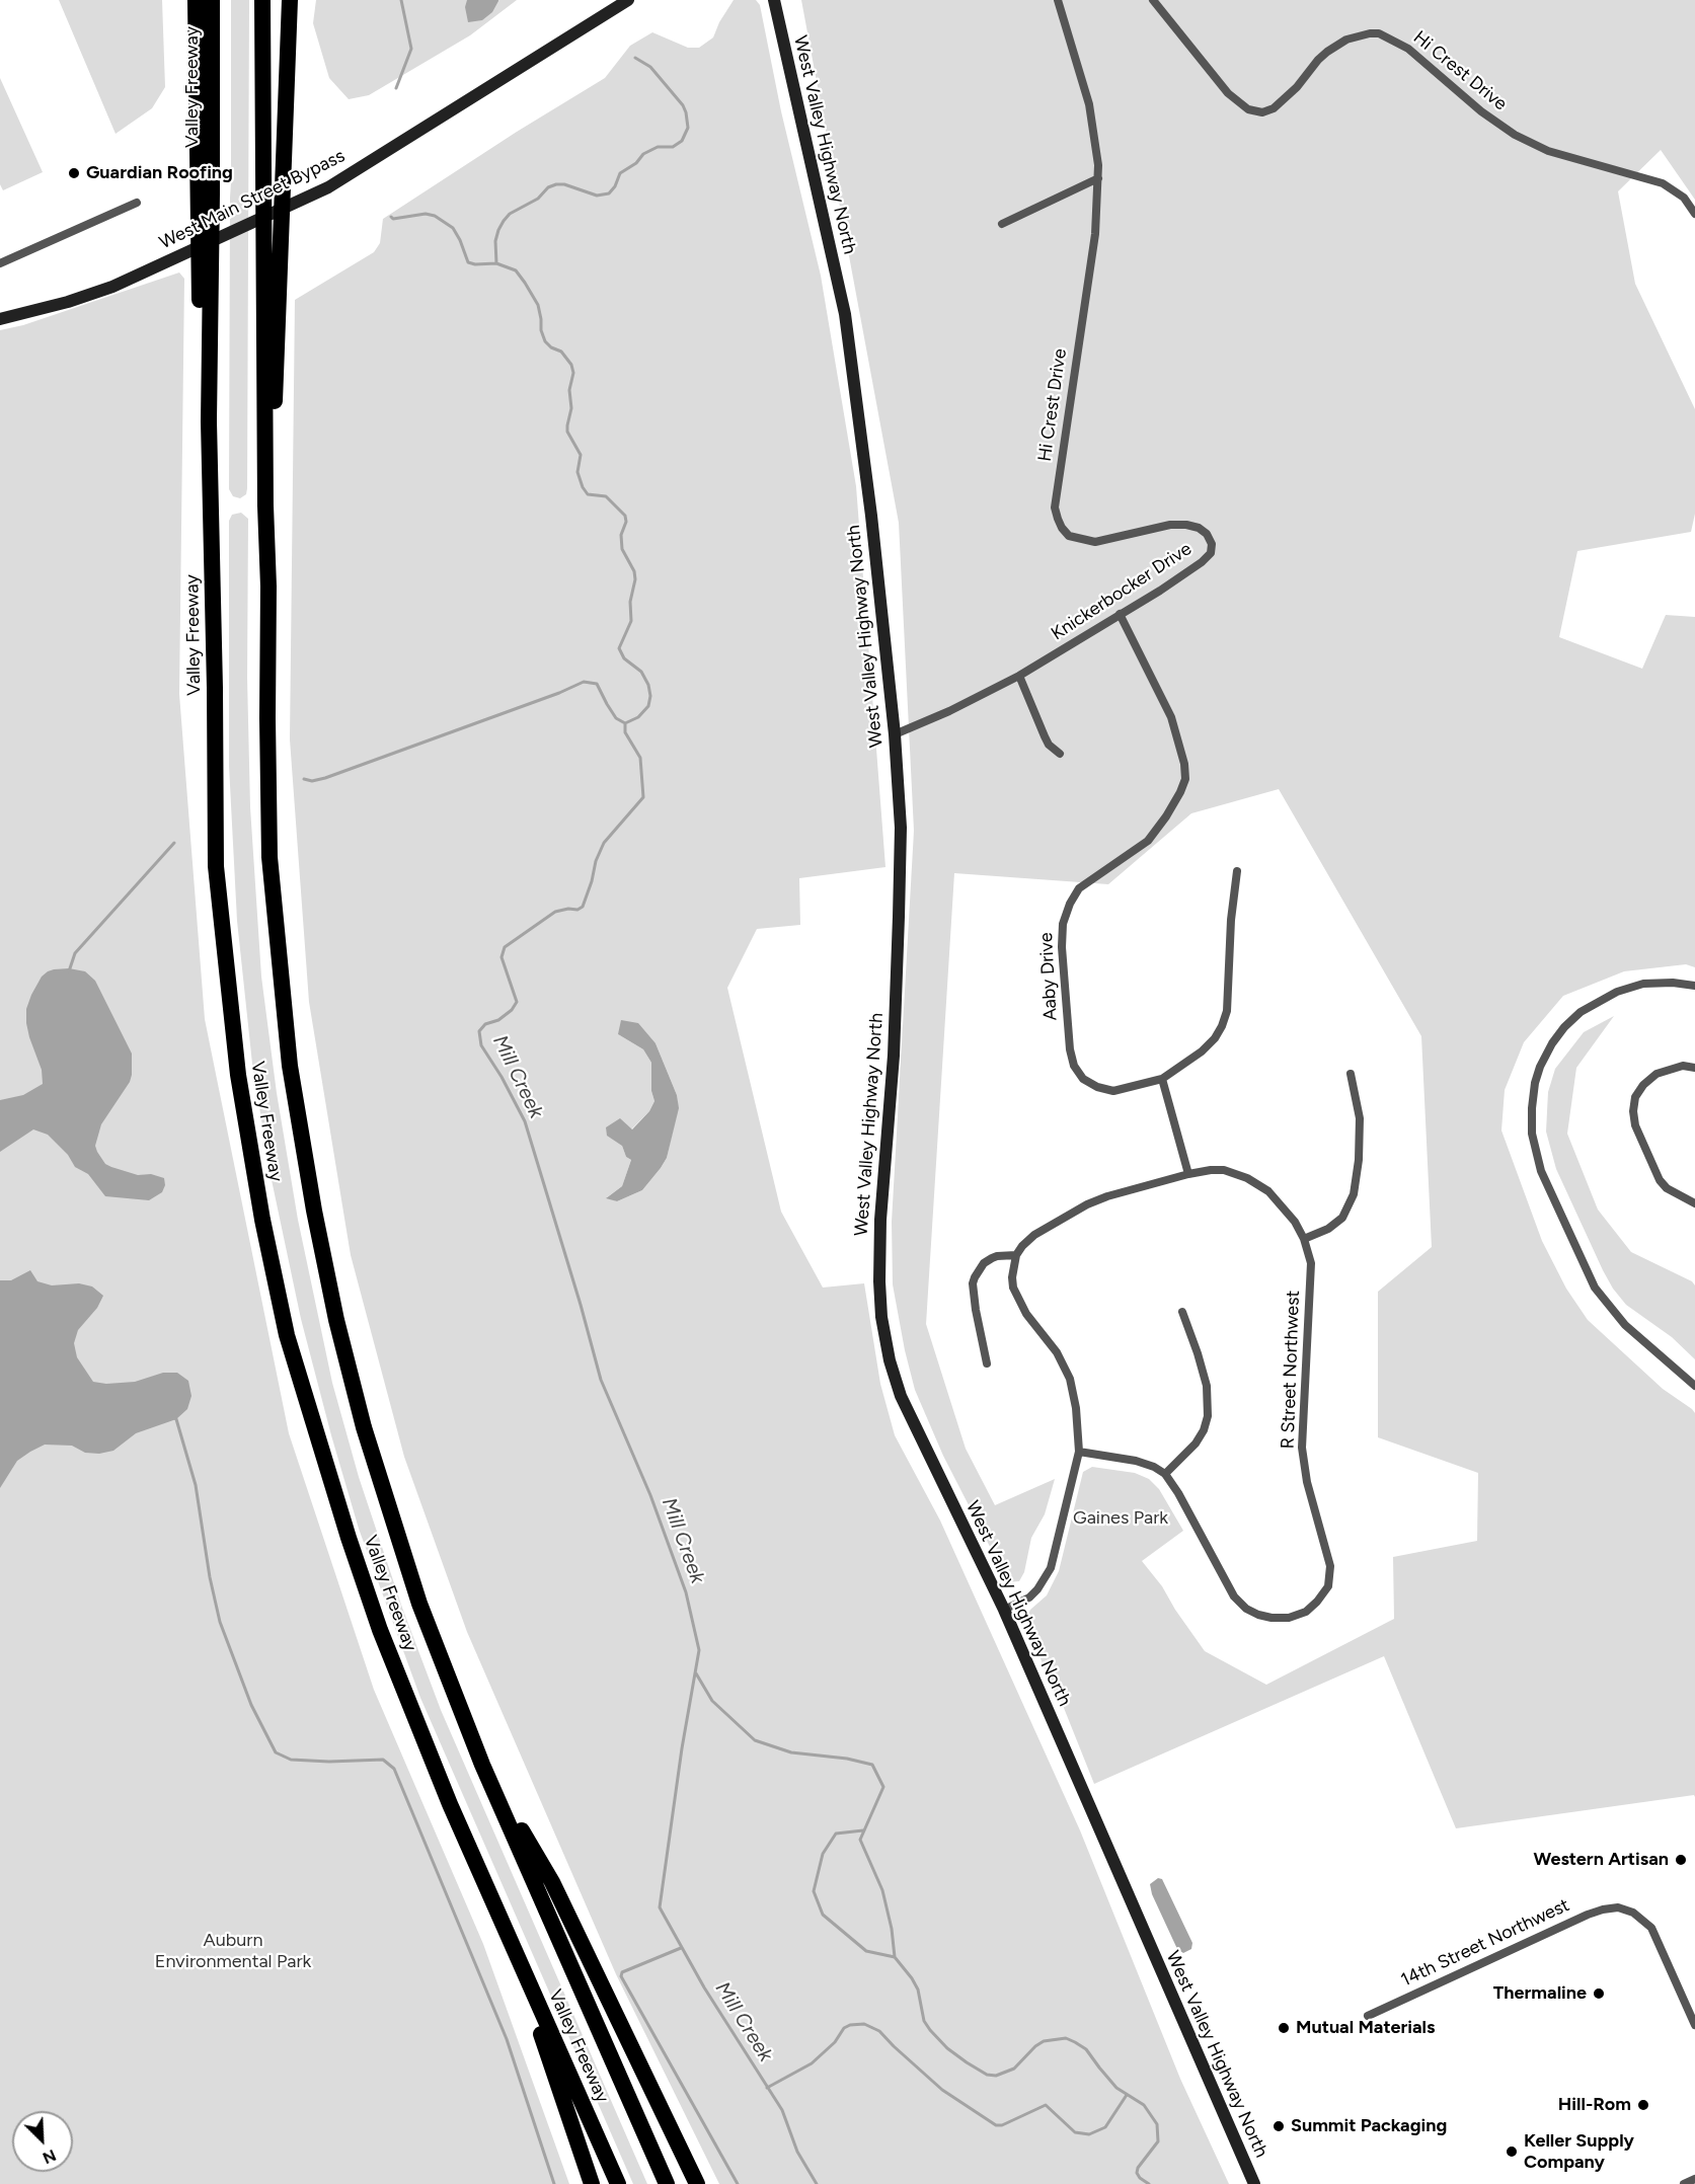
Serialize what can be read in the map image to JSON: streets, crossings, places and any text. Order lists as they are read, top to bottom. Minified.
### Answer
{"streets":{"highway":["Valley Freeway"],"main road":["West Valley Highway North","West Main Street Bypass"],"street":["Hi Crest Drive","Knickerbocker Drive","Aaby Drive","R Street Northwest","14th Street Northwest"]},"crossings":[["Hi Crest Drive","Knickerbocker Drive"],["West Valley Highway North","Knickerbocker Drive"],["Knickerbocker Drive","Aaby Drive"]],"water":["Mill Creek"],"parks":["Gaines Park","Auburn Environmental Park"],"places":["Guardian Roofing","Western Artisan","Thermaline","Mutual Materials","Hill-Rom","Summit Packaging","Keller Supply Company"],"north":"bottom right"}
